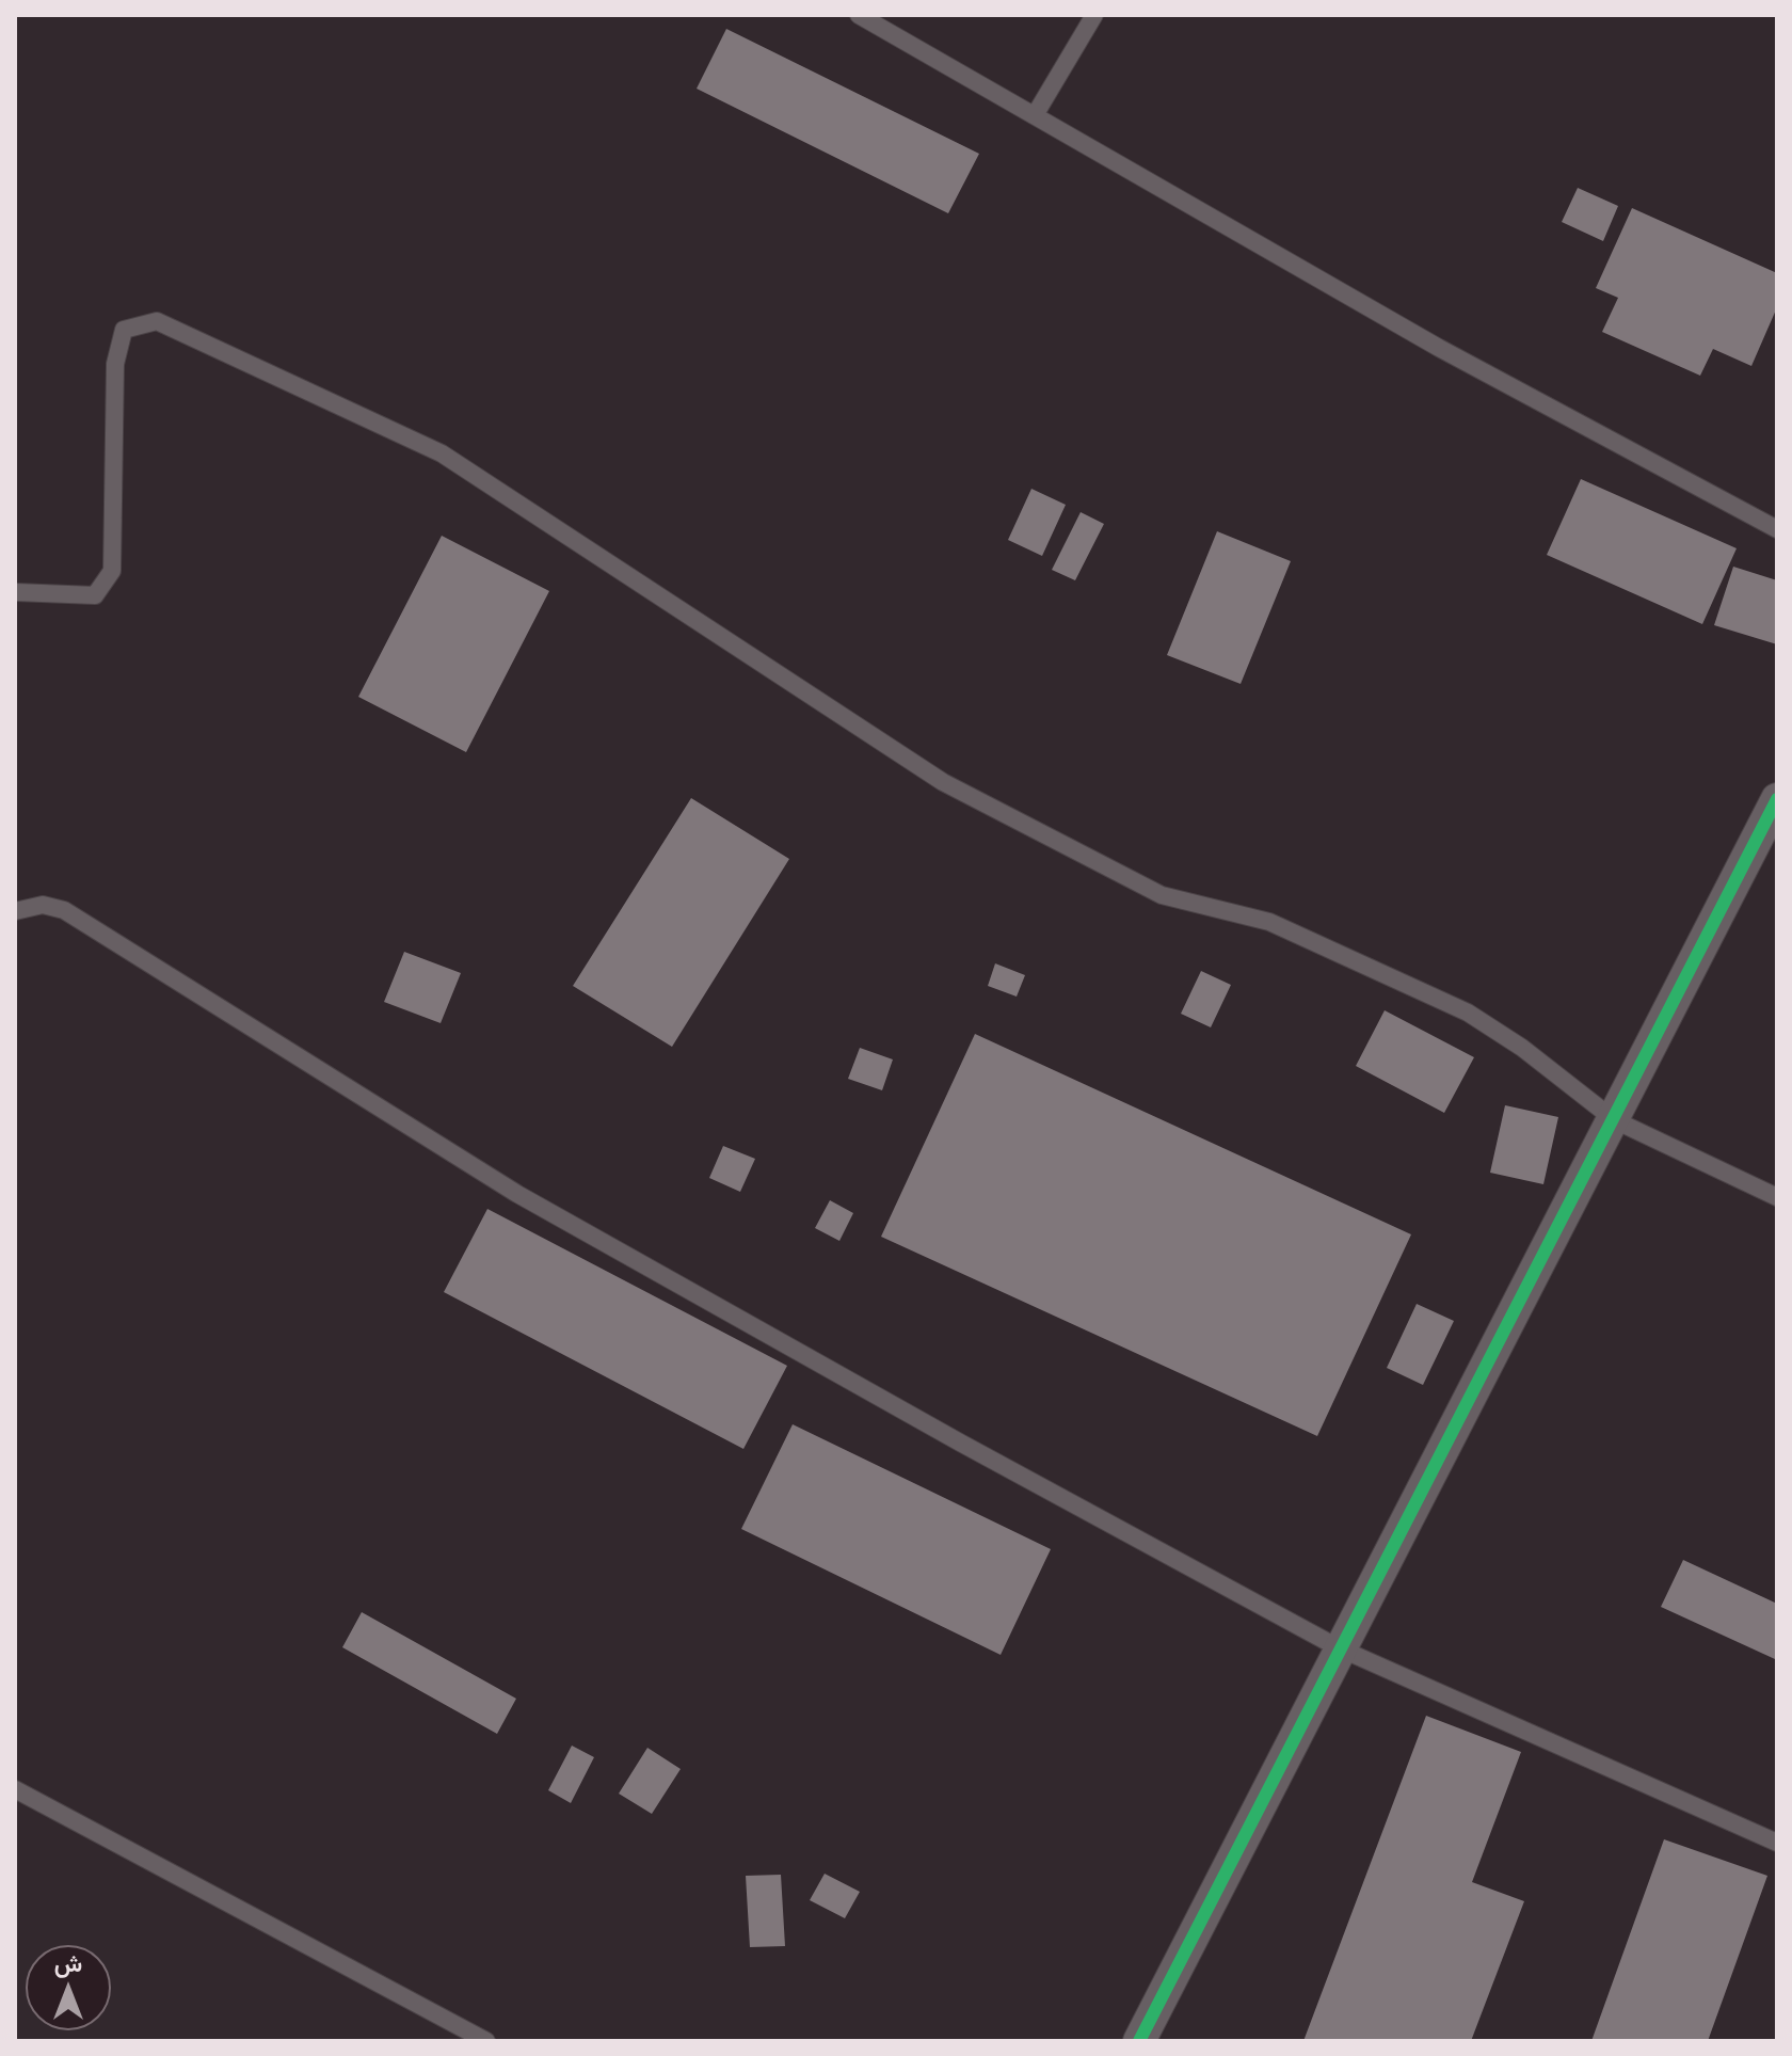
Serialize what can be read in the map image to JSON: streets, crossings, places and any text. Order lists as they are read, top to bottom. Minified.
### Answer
{"north":"top"}
